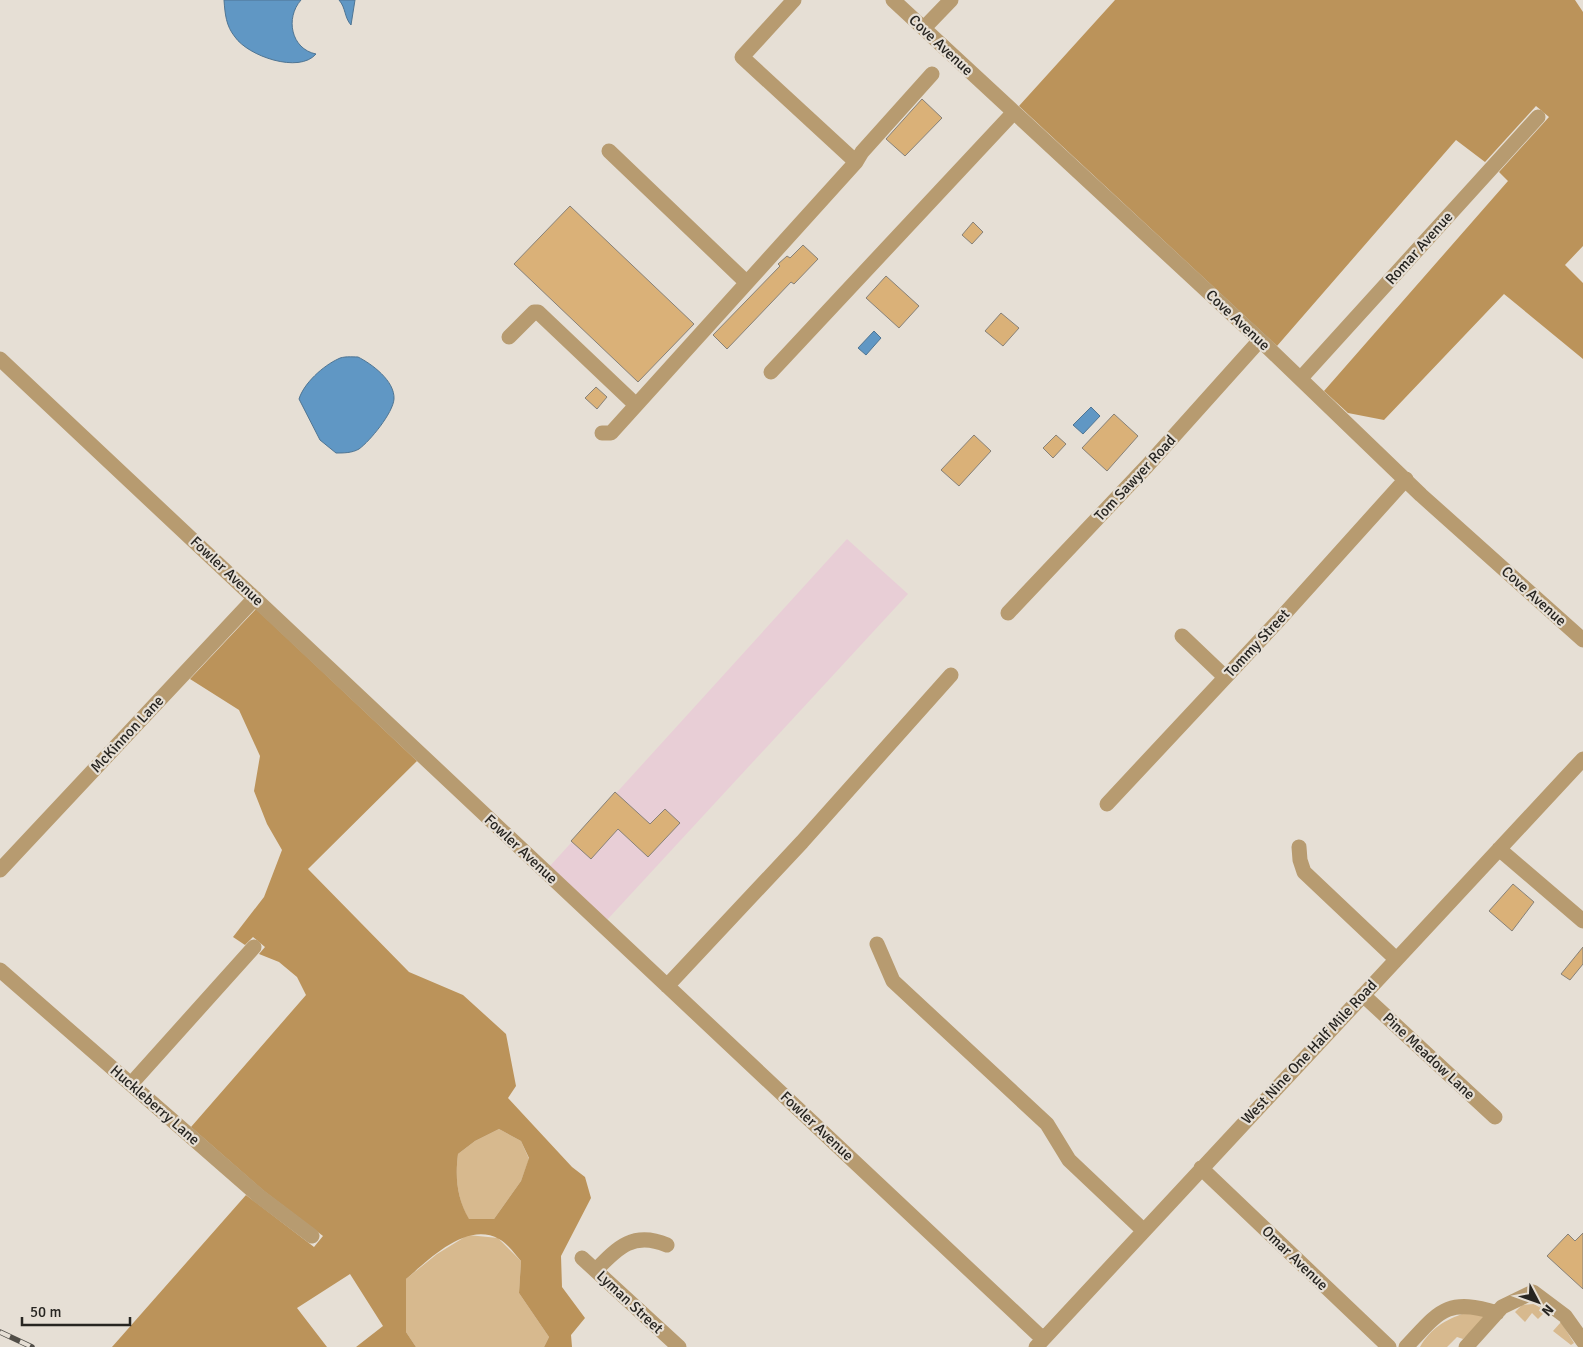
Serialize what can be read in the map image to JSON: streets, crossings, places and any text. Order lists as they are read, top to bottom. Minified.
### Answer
{"streets":{"street":["Cove Avenue","Romar Avenue","Tom Sawyer Road","Fowler Avenue","Tommy Street","McKinnon Lane","West Nine One Half Mile Road","Pine Meadow Lane","Huckleberry Lane","Omar Avenue","Lyman Street"]},"crossings":[["Cove Avenue","Romar Avenue"],["Cove Avenue","Tom Sawyer Road"],["Cove Avenue","Tommy Street"],["Fowler Avenue","McKinnon Lane"],["Fowler Avenue","West Nine One Half Mile Road"],["West Nine One Half Mile Road","Pine Meadow Lane"],["West Nine One Half Mile Road","Omar Avenue"]],"scale_bar":"50 m","north":"bottom right"}
